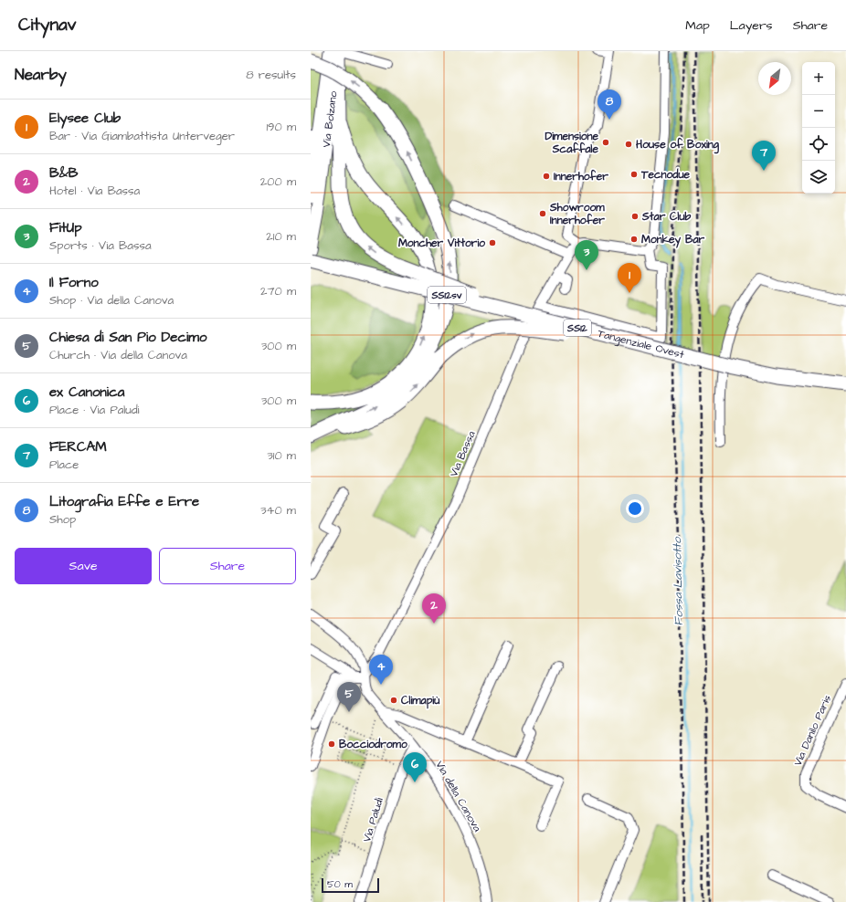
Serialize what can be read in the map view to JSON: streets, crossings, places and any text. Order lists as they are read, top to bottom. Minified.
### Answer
{"streets":{"highway":["SS12sv","SS12","Tangenziale Ovest"],"main road":["Via Bolzano"],"street":["Via Bassa","Via Danilo Paris","Via della Canova","Via Paludi"]},"crossings":[["Via Bolzano","SS12sv"],["SS12sv","Tangenziale Ovest"],["Via Bassa","Via della Canova"],["Via della Canova","Via Paludi"]],"water":["Fossa Lavisotto"],"places":["Dimensione Scaffale","House of Boxing","Tecnodue","Innerhofer","Showroom Innerhofer","Star Club","Monkey Bar","Moncher Vittorio","Climapiù","Bocciodromo"],"scale_bar":"50 m","north":"bottom left","page":{"header":"Citynav","nav":["Map","Layers","Share"],"heading":["Nearby","8 results"],"map_buttons":["+","−"],"pins":["8","7","3","1","2","4","5","6"],"list":[{"mark":"1","name":"Elysee Club","note":"Bar · Via Giambattista Unterveger","value":"190 m"},{"mark":"2","name":"B&B","note":"Hotel · Via Bassa","value":"200 m"},{"mark":"3","name":"FitUp","note":"Sports · Via Bassa","value":"210 m"},{"mark":"4","name":"Il Forno","note":"Shop · Via della Canova","value":"270 m"},{"mark":"5","name":"Chiesa di San Pio Decimo","note":"Church · Via della Canova","value":"300 m"},{"mark":"6","name":"ex Canonica","note":"Place · Via Paludi","value":"300 m"},{"mark":"7","name":"FERCAM","note":"Place","value":"310 m"},{"mark":"8","name":"Litografia Effe e Erre","note":"Shop","value":"340 m"}],"buttons":["Save","Share"],"scale":"50 m"}}
